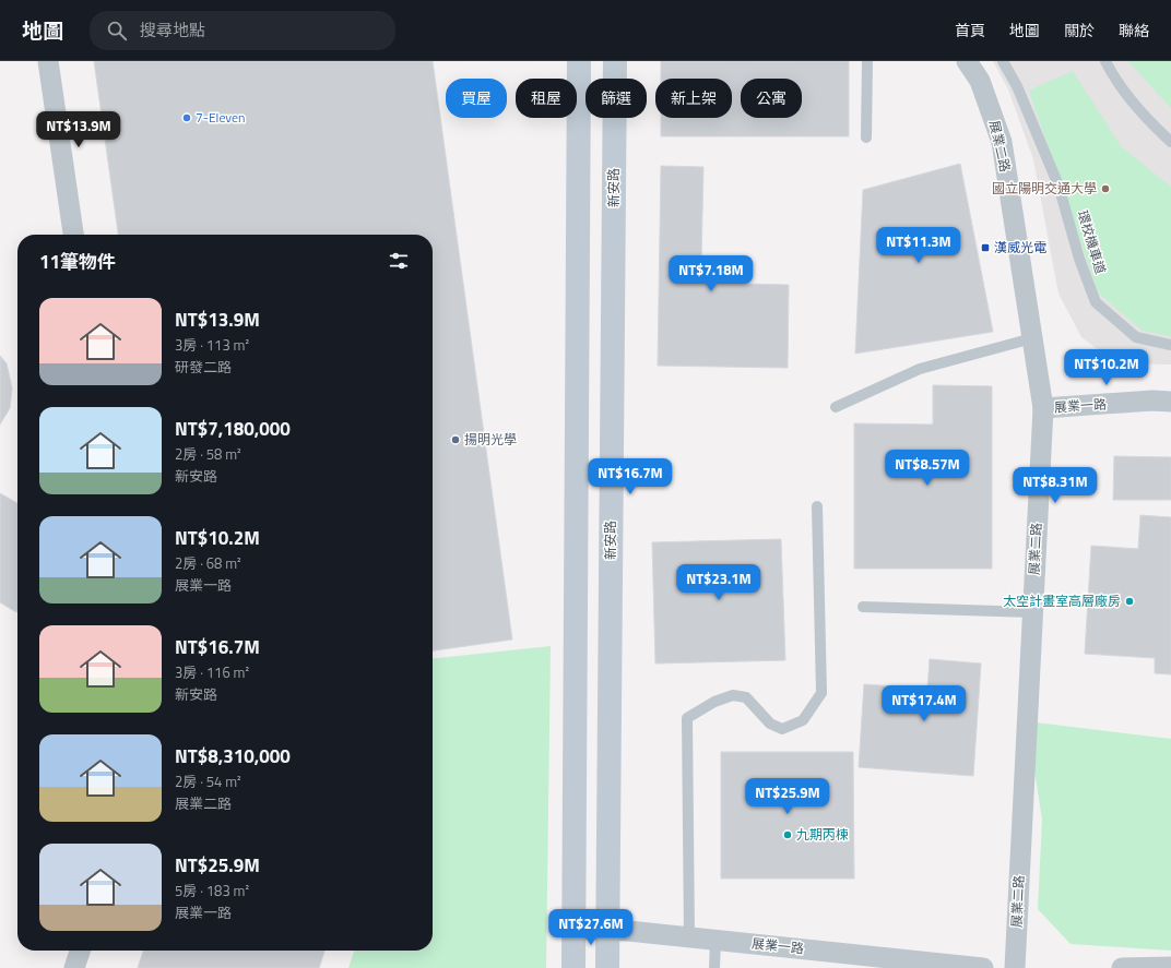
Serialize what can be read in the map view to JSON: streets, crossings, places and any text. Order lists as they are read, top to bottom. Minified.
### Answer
{"streets":{"street":["展業二路","新安路","展業一路"],"lane":["環校機車道"]},"crossings":[["展業二路","展業一路"],["新安路","展業一路"]],"places":{"other":["7-Eleven","國立陽明交通大學","揚明光學","太空計畫室高層廠房","九期丙棟"],"transit":["漢威光電"]},"page":{"header":"地圖","search":"搜尋地點","nav":["首頁","地圖","關於","聯絡"],"chip":["買屋","租屋","篩選","新上架","公寓"],"price":["NT$13.9M","NT$11.3M","NT$7.18M","NT$10.2M","NT$8.57M","NT$16.7M","NT$8.31M","NT$23.1M","NT$17.4M","NT$25.9M","NT$27.6M"],"heading":"11筆物件","list":[{"name":"NT$13.9M","note":"3房 · 113 m² · 研發二路"},{"name":"NT$7,180,000","note":"2房 · 58 m² · 新安路"},{"name":"NT$10.2M","note":"2房 · 68 m² · 展業一路"},{"name":"NT$16.7M","note":"3房 · 116 m² · 新安路"},{"name":"NT$8,310,000","note":"2房 · 54 m² · 展業二路"},{"name":"NT$25.9M","note":"5房 · 183 m² · 展業一路"}]}}
